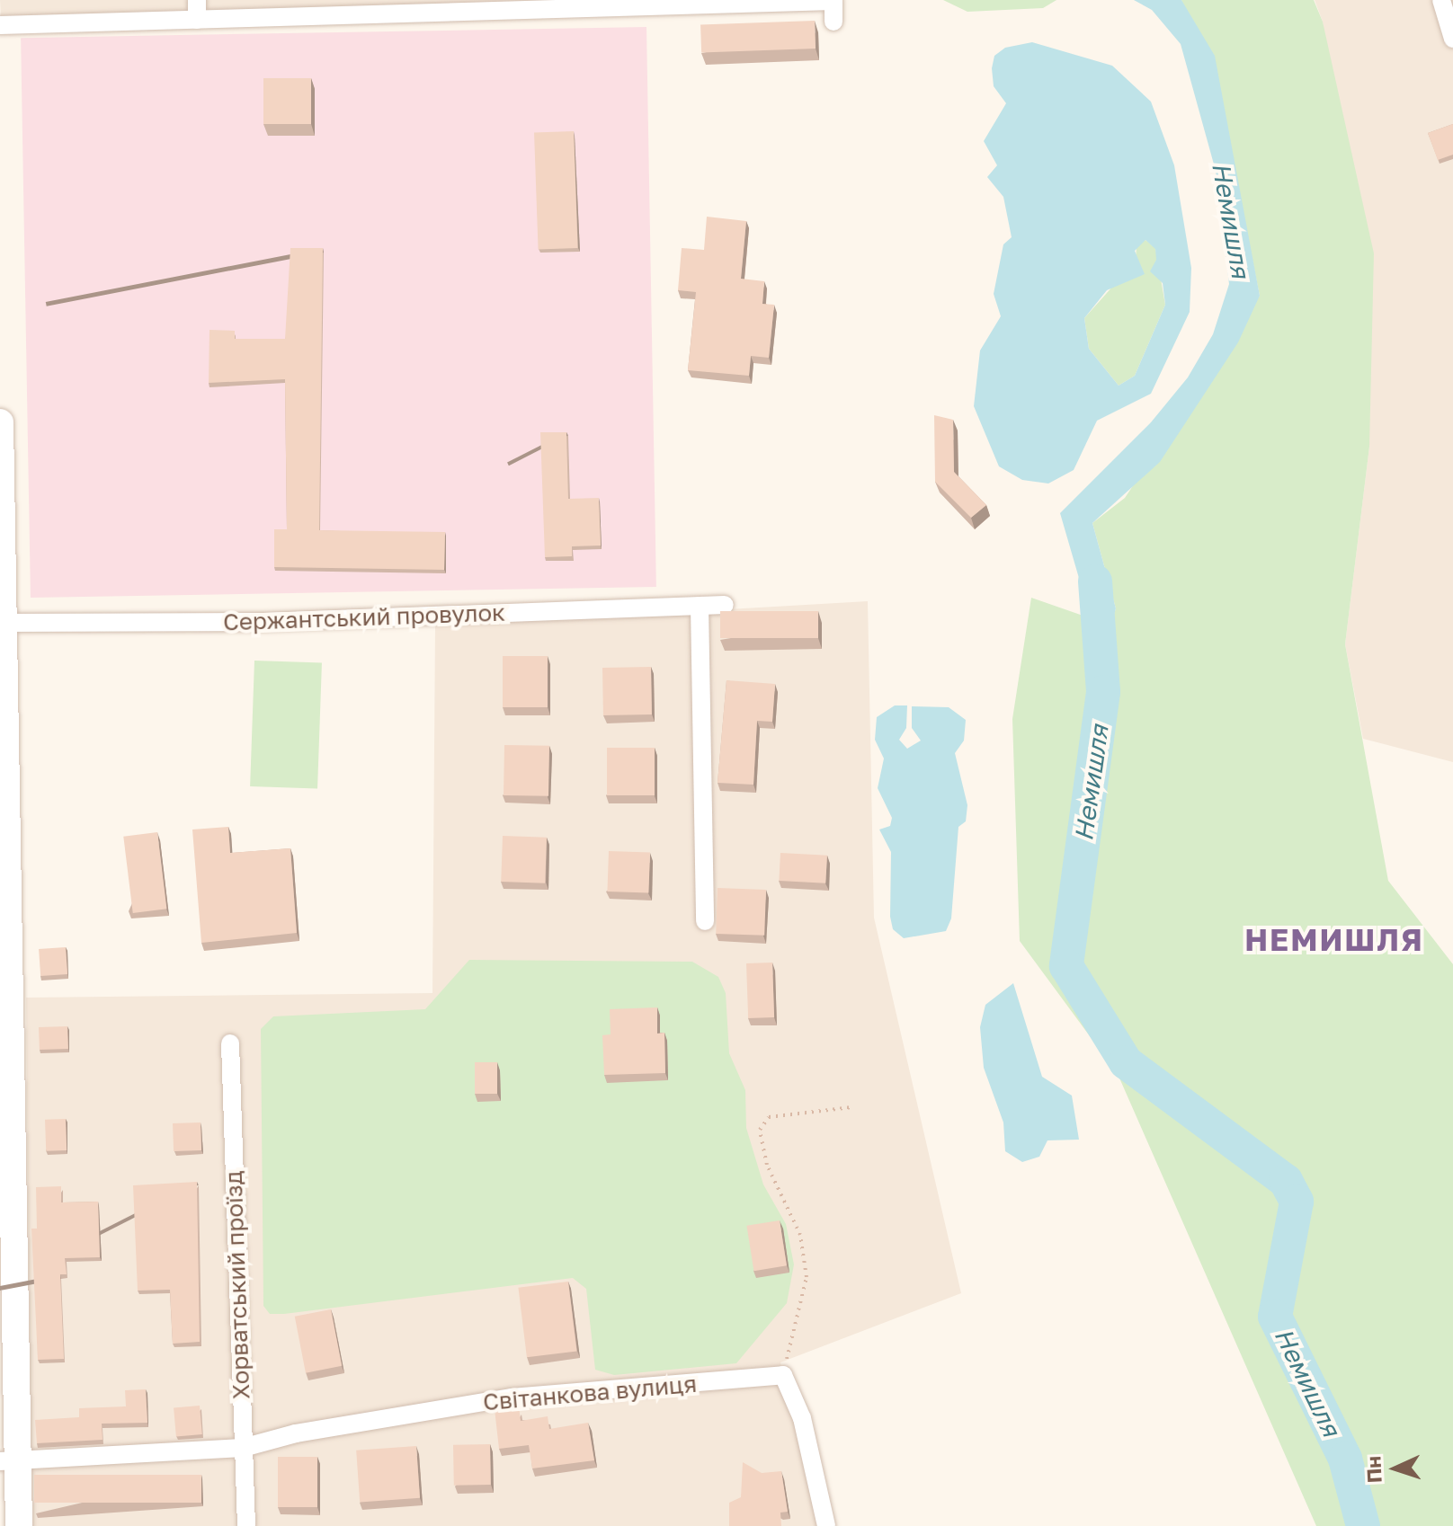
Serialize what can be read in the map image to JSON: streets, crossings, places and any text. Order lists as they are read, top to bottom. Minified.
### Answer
{"streets":{"street":["Сержантський провулок","Хорватський проїзд","Світанкова вулиця"]},"crossings":[["Хорватський проїзд","Світанкова вулиця"]],"districts":["НЕМИШЛЯ"],"water":["Немишля"],"north":"left"}
